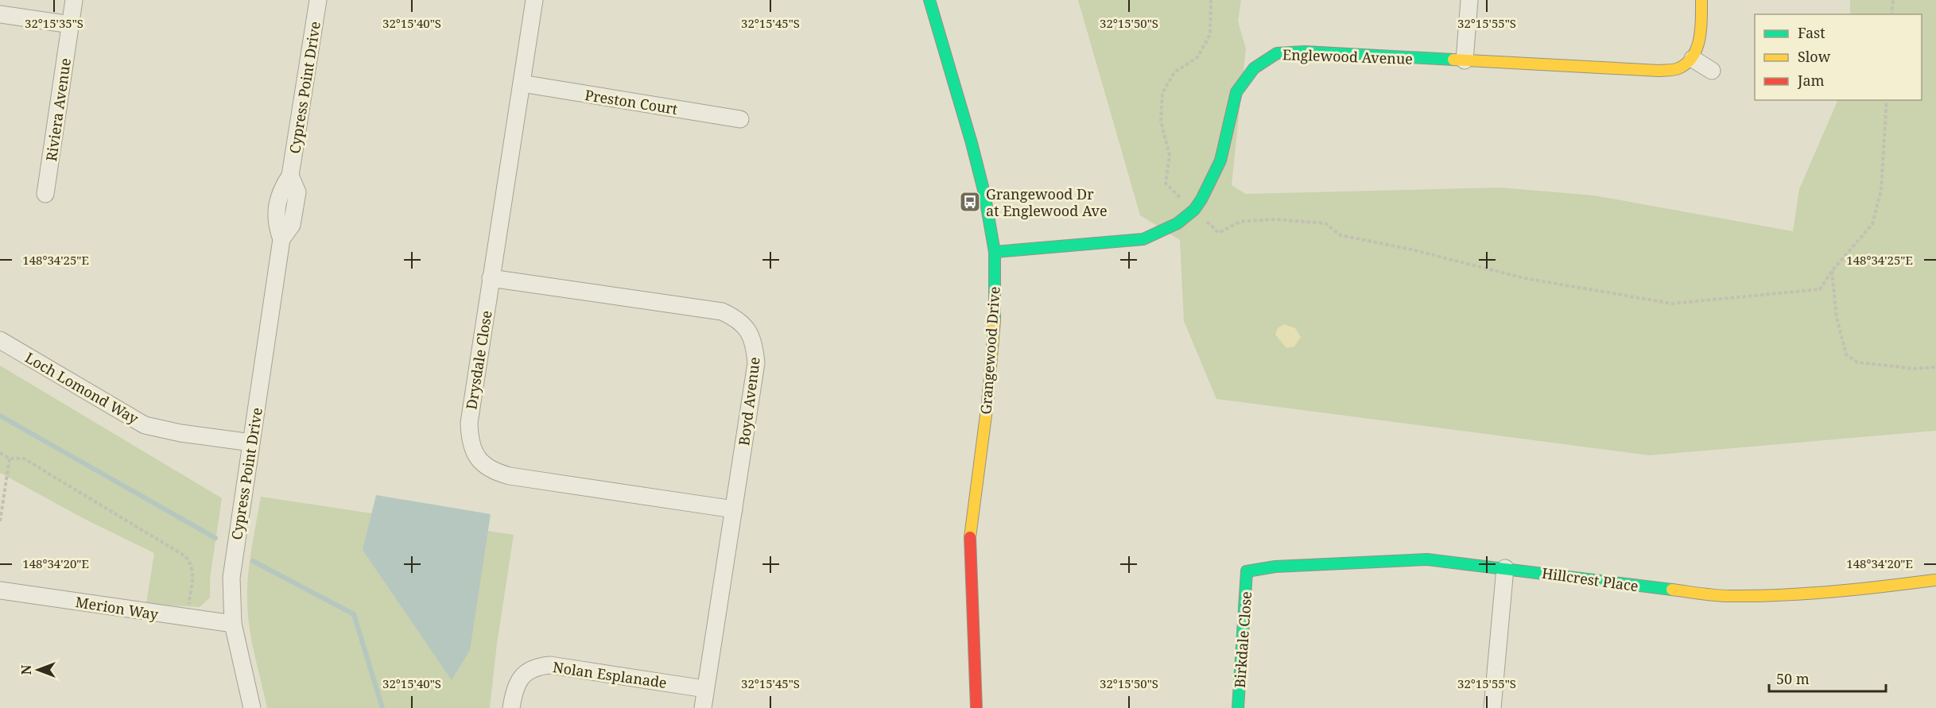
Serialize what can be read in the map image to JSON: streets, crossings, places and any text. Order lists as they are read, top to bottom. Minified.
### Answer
{"streets":{"street":["Englewood Avenue","Cypress Point Drive","Preston Court","Riviera Avenue","Grangewood Drive","Drysdale Close","Loch Lomond Way","Boyd Avenue","Hillcrest Place","Merion Way","Birkdale Close","Nolan Esplanade"]},"crossings":[["Englewood Avenue","Grangewood Drive"],["Cypress Point Drive","Loch Lomond Way"],["Cypress Point Drive","Merion Way"],["Preston Court","Drysdale Close"],["Drysdale Close","Boyd Avenue"],["Boyd Avenue","Nolan Esplanade"],["Hillcrest Place","Birkdale Close"]],"places":{"bus stop":["Grangewood Dr at Englewood Ave"]},"legend":["Fast","Slow","Jam"],"scale_bar":"50 m","north":"left","coordinates":["32°15'35\"S","32°15'40\"S","32°15'45\"S","32°15'50\"S","32°15'55\"S","148°34'25\"E","148°34'20\"E"]}
